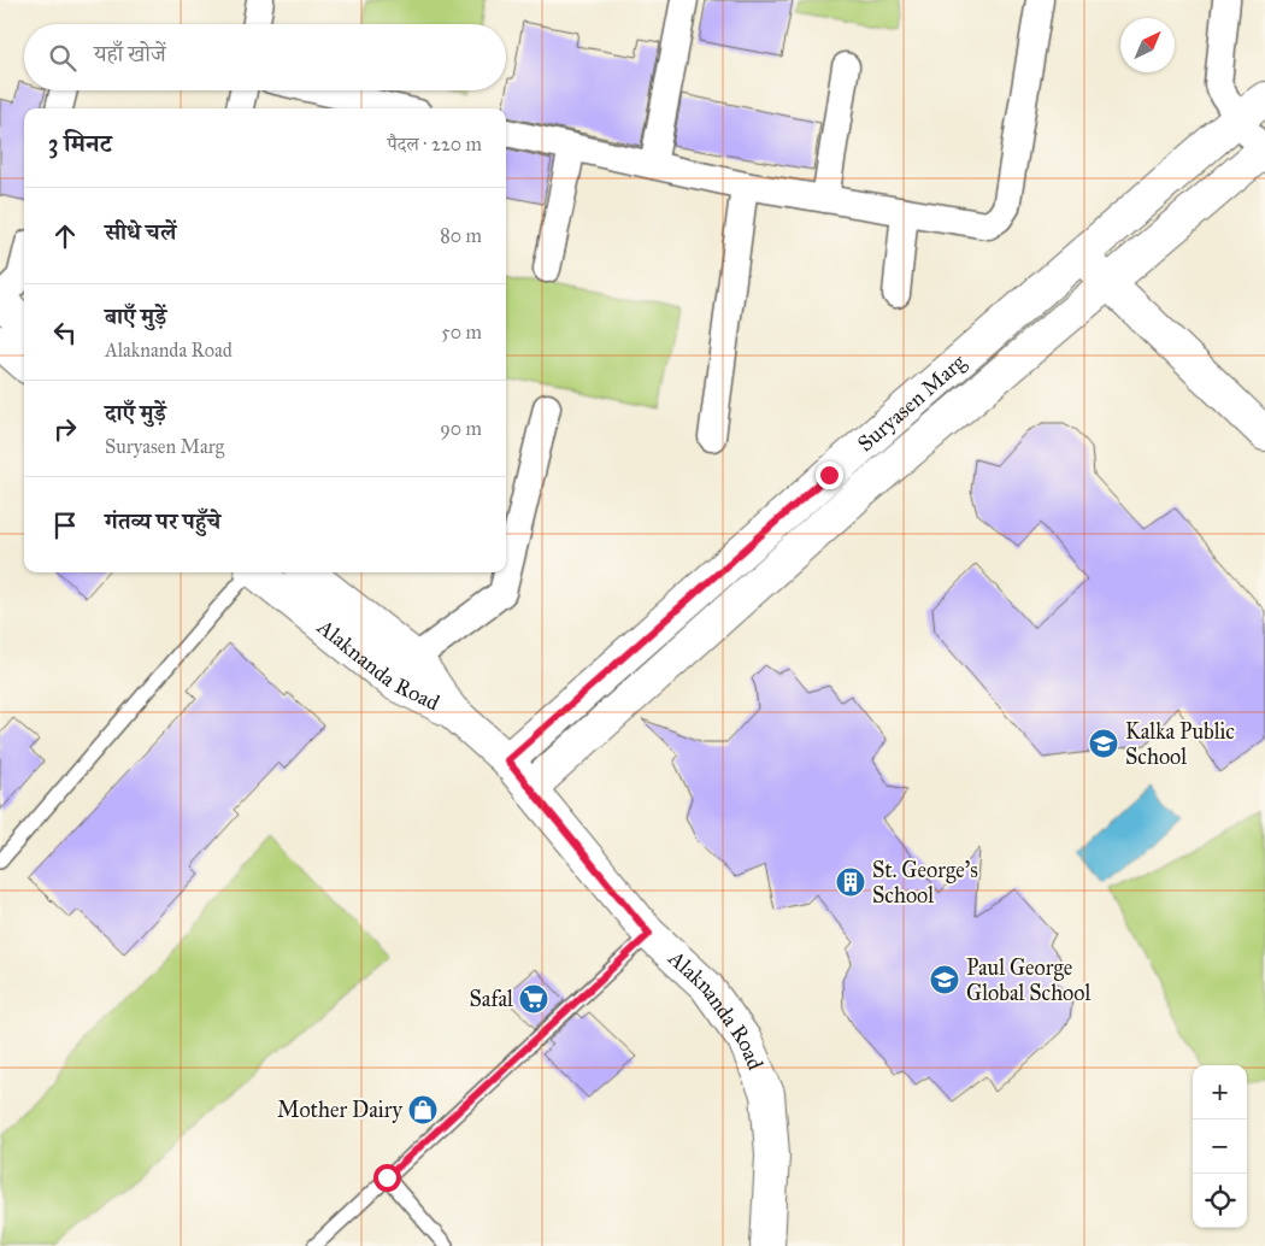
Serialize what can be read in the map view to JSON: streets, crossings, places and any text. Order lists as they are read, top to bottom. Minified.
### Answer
{"streets":{"street":["Suryasen Marg","Alaknanda Road"]},"crossings":[["Suryasen Marg","Alaknanda Road"]],"places":{"school or university":["Kalka Public School","Paul George Global School"],"building":["St. George's School"],"supermarket":["Safal"],"shop":["Mother Dairy"]},"north":"top right","page":{"search":"यहाँ खोजें","heading":["3 मिनट","पैदल · 220 m"],"list":[["सीधे चलें","80 m"],["बाएँ मुड़ें","Alaknanda Road","50 m"],["दाएँ मुड़ें","Suryasen Marg","90 m"],"गंतव्य पर पहुँचे"],"map_buttons":["+","−"]}}
